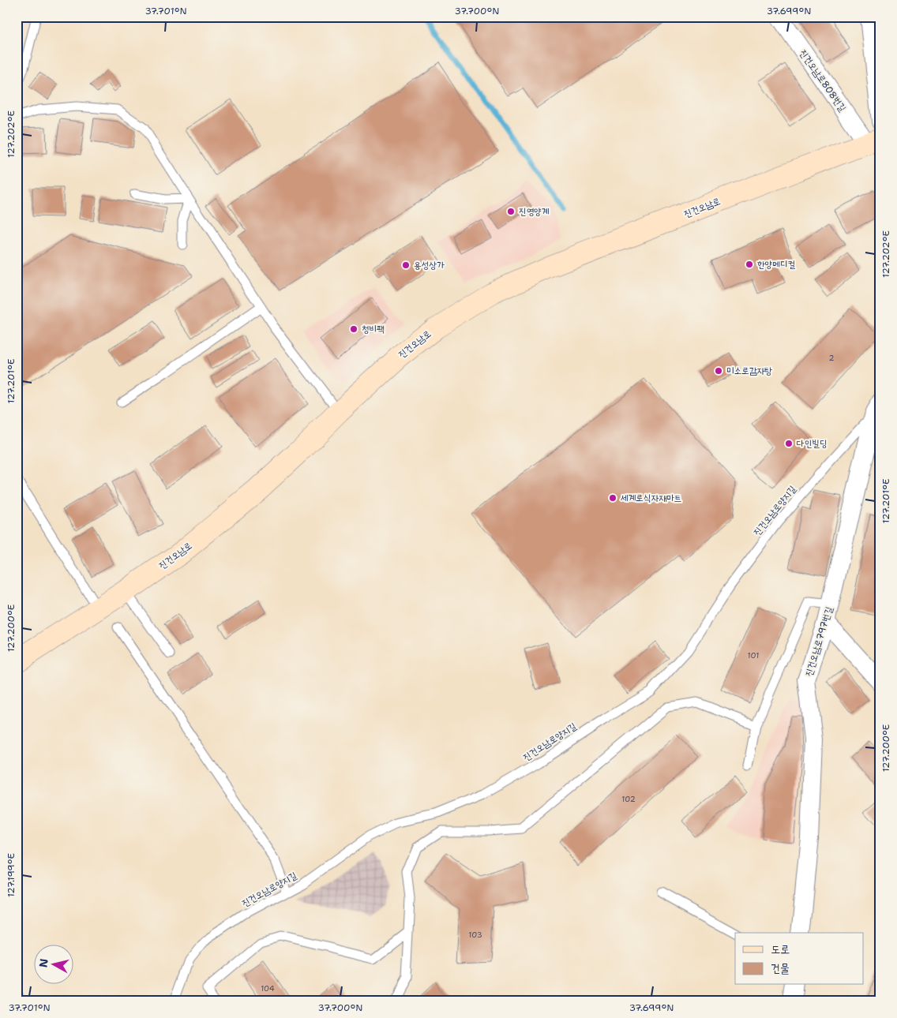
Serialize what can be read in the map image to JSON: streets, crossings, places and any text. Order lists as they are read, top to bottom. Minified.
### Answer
{"streets":{"main road":["진건오남로"],"street":["진건오남로808번길","진건오남로797번길"],"lane":["진건오남로양지길"]},"crossings":[["진건오남로808번길","진건오남로"],["진건오남로양지길","진건오남로797번길"]],"places":["진영양계","한양메디컬","용성상가","청비팩","미소로감자탕","다인빌딩","세계로식자재마트"],"house_numbers":["2","101","102","103","104"],"legend":["도로","건물"],"north":"left","coordinates":["37.701°N","37.700°N","37.699°N","127.202°E","127.201°E","127.200°E","127.199°E"]}
